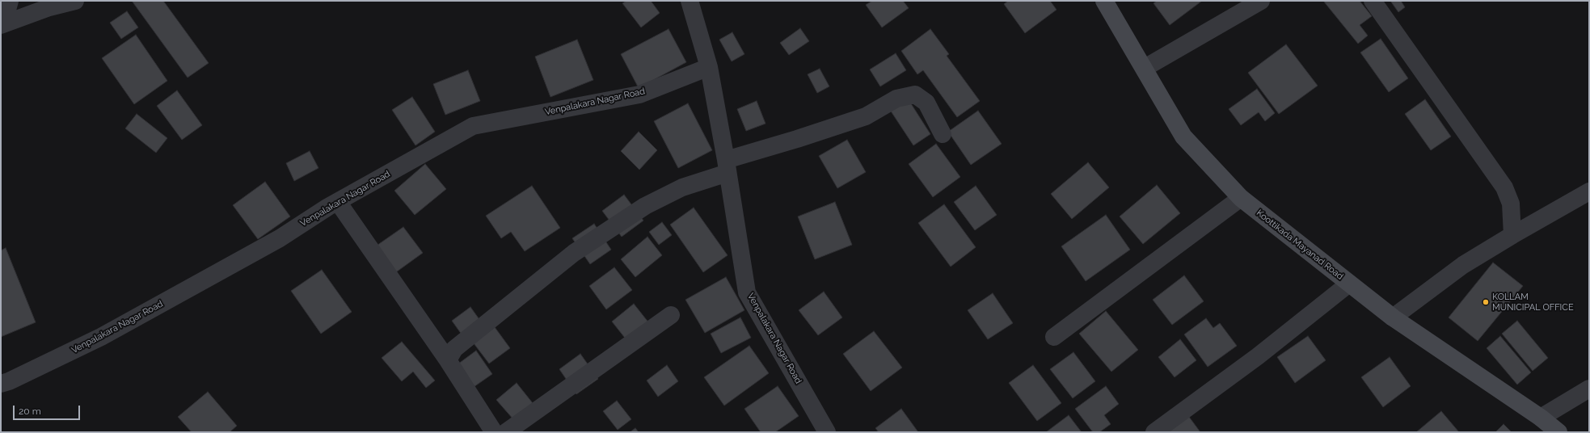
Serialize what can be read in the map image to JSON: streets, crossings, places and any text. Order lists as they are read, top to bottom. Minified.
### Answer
{"streets":{"main road":["Koottikada Mayanad Road"],"street":["Venpalakara Nagar Road"]},"places":["KOLLAM MUNICIPAL OFFICE"],"scale_bar":"20 m"}
